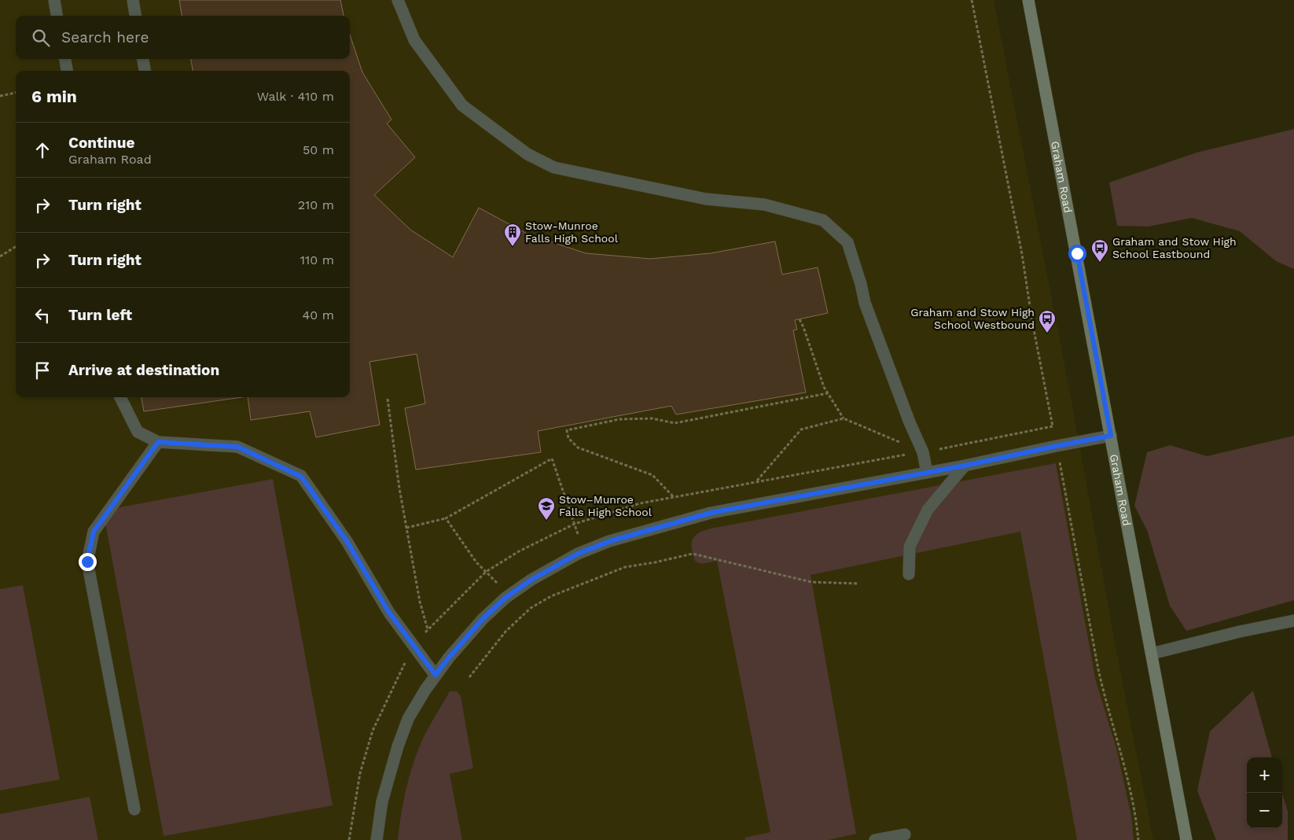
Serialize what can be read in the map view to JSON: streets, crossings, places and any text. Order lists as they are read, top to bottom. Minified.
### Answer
{"streets":{"main road":["Graham Road"]},"places":{"building":["Stow-Munroe Falls High School"],"bus stop":["Graham and Stow High School Eastbound","Graham and Stow High School Westbound"],"school or university":["Stow–Munroe Falls High School"]},"page":{"search":"Search here","heading":["6 min","Walk · 410 m"],"list":[["Continue","Graham Road","50 m"],["Turn right","210 m"],["Turn right","110 m"],["Turn left","40 m"],"Arrive at destination"],"map_buttons":["+","−"]}}
